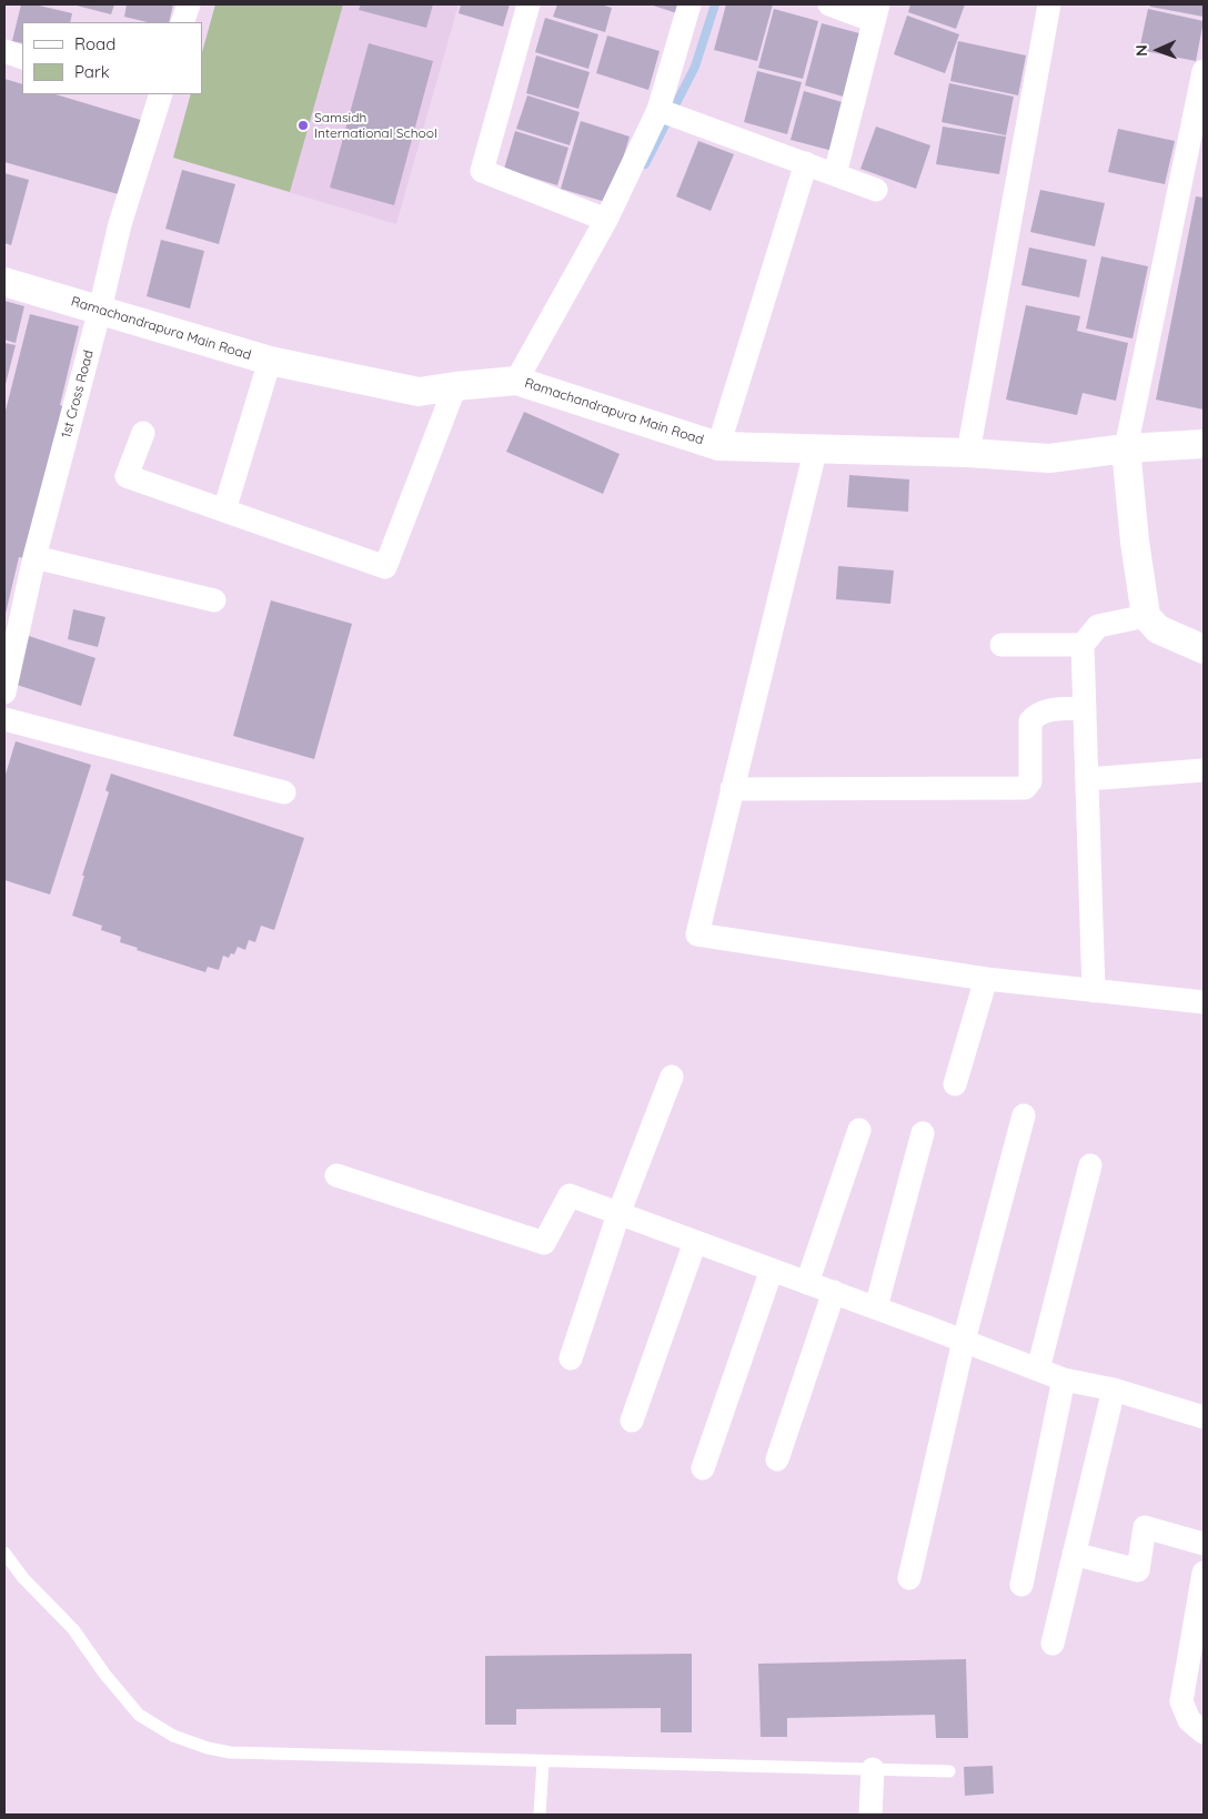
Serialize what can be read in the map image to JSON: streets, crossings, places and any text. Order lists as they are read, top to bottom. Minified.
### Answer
{"streets":{"street":["Ramachandrapura Main Road","1st Cross Road"]},"crossings":[["Ramachandrapura Main Road","1st Cross Road"]],"places":["Samsidh International School"],"legend":["Road","Park"],"north":"left"}
